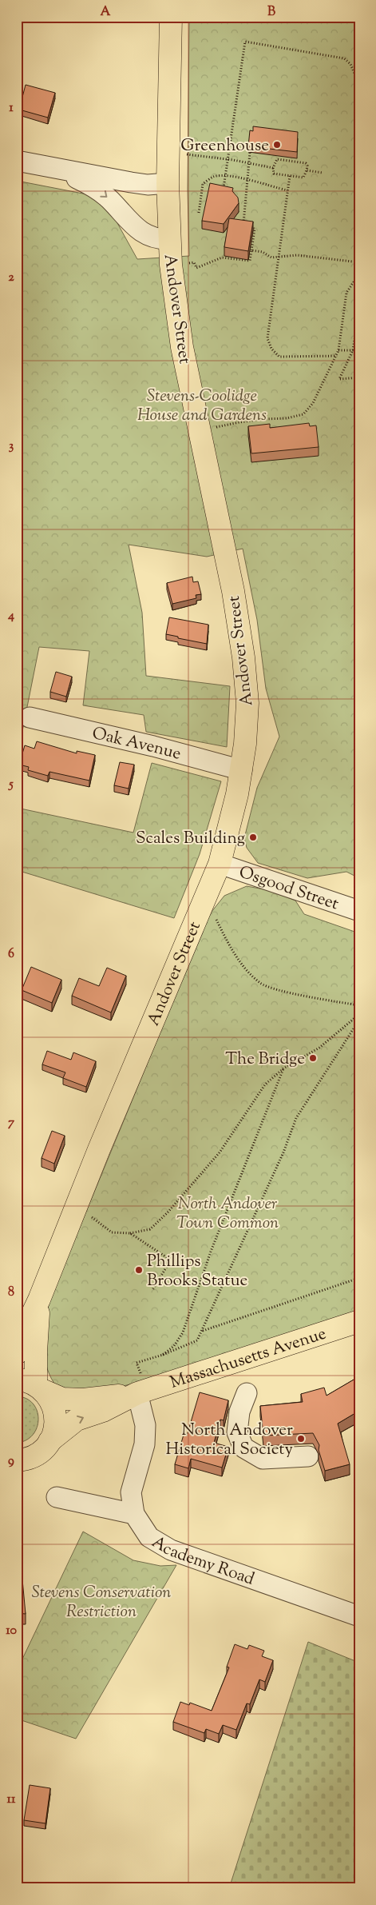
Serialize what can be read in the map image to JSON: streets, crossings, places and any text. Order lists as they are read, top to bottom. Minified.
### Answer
{"streets":{"main road":["Andover Street","Massachusetts Avenue"],"street":["Oak Avenue","Osgood Street","Academy Road"]},"crossings":[["Andover Street","Oak Avenue"],["Andover Street","Osgood Street"],["Andover Street","Massachusetts Avenue"]],"parks":["Stevens-Coolidge House and Gardens","North Andover Town Common","Stevens Conservation Restriction"],"places":["Greenhouse","Scales Building","The Bridge","Phillips Brooks Statue","North Andover Historical Society"],"grid":{"columns":["A","B"],"rows":["1","2","3","4","5","6","7","8","9","10","11"]}}
